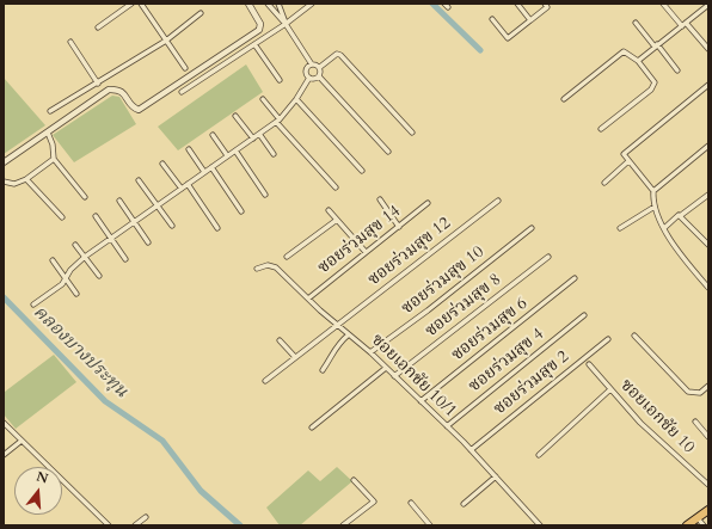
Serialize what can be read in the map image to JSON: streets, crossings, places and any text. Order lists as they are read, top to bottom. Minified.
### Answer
{"streets":{"street":["ซอยร่วมสุข 14","ซอยร่วมสุข 12","ซอยร่วมสุข 10","ซอยร่วมสุข 8","ซอยร่วมสุข 6","ซอยร่วมสุข 4","ซอยเอกชัย 10/1","ซอยร่วมสุข 2","ซอยเอกชัย 10"]},"crossings":[["ซอยร่วมสุข 14","ซอยเอกชัย 10/1"],["ซอยร่วมสุข 12","ซอยเอกชัย 10/1"],["ซอยร่วมสุข 10","ซอยเอกชัย 10/1"],["ซอยร่วมสุข 8","ซอยเอกชัย 10/1"],["ซอยร่วมสุข 6","ซอยเอกชัย 10/1"],["ซอยร่วมสุข 4","ซอยเอกชัย 10/1"],["ซอยเอกชัย 10/1","ซอยร่วมสุข 2"]],"water":["คลองบางประทุน"],"north":"top"}
